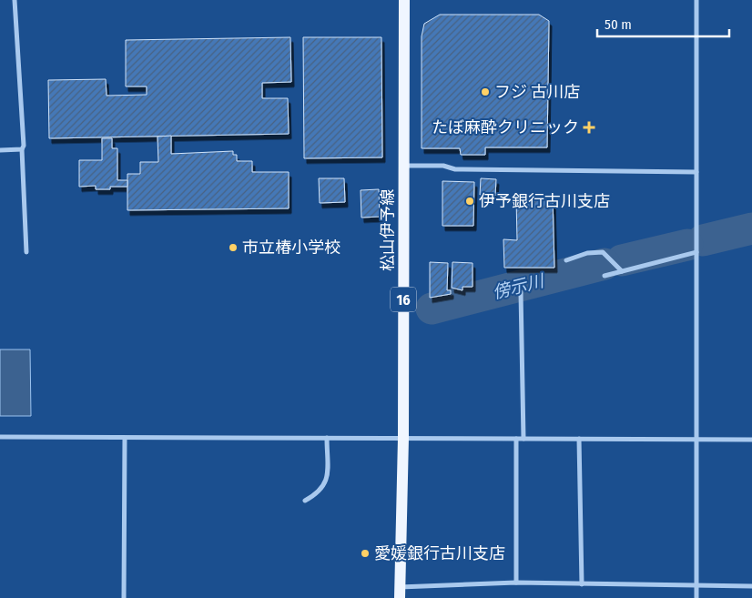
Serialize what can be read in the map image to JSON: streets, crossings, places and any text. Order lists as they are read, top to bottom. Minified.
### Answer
{"streets":{"main road":["松山伊予線","16"]},"water":["傍示川"],"places":{"other":["フジ 古川店","伊予銀行古川支店","市立椿小学校","愛媛銀行古川支店"],"health":["たぼ麻酔クリニック"]},"scale_bar":"50 m"}
